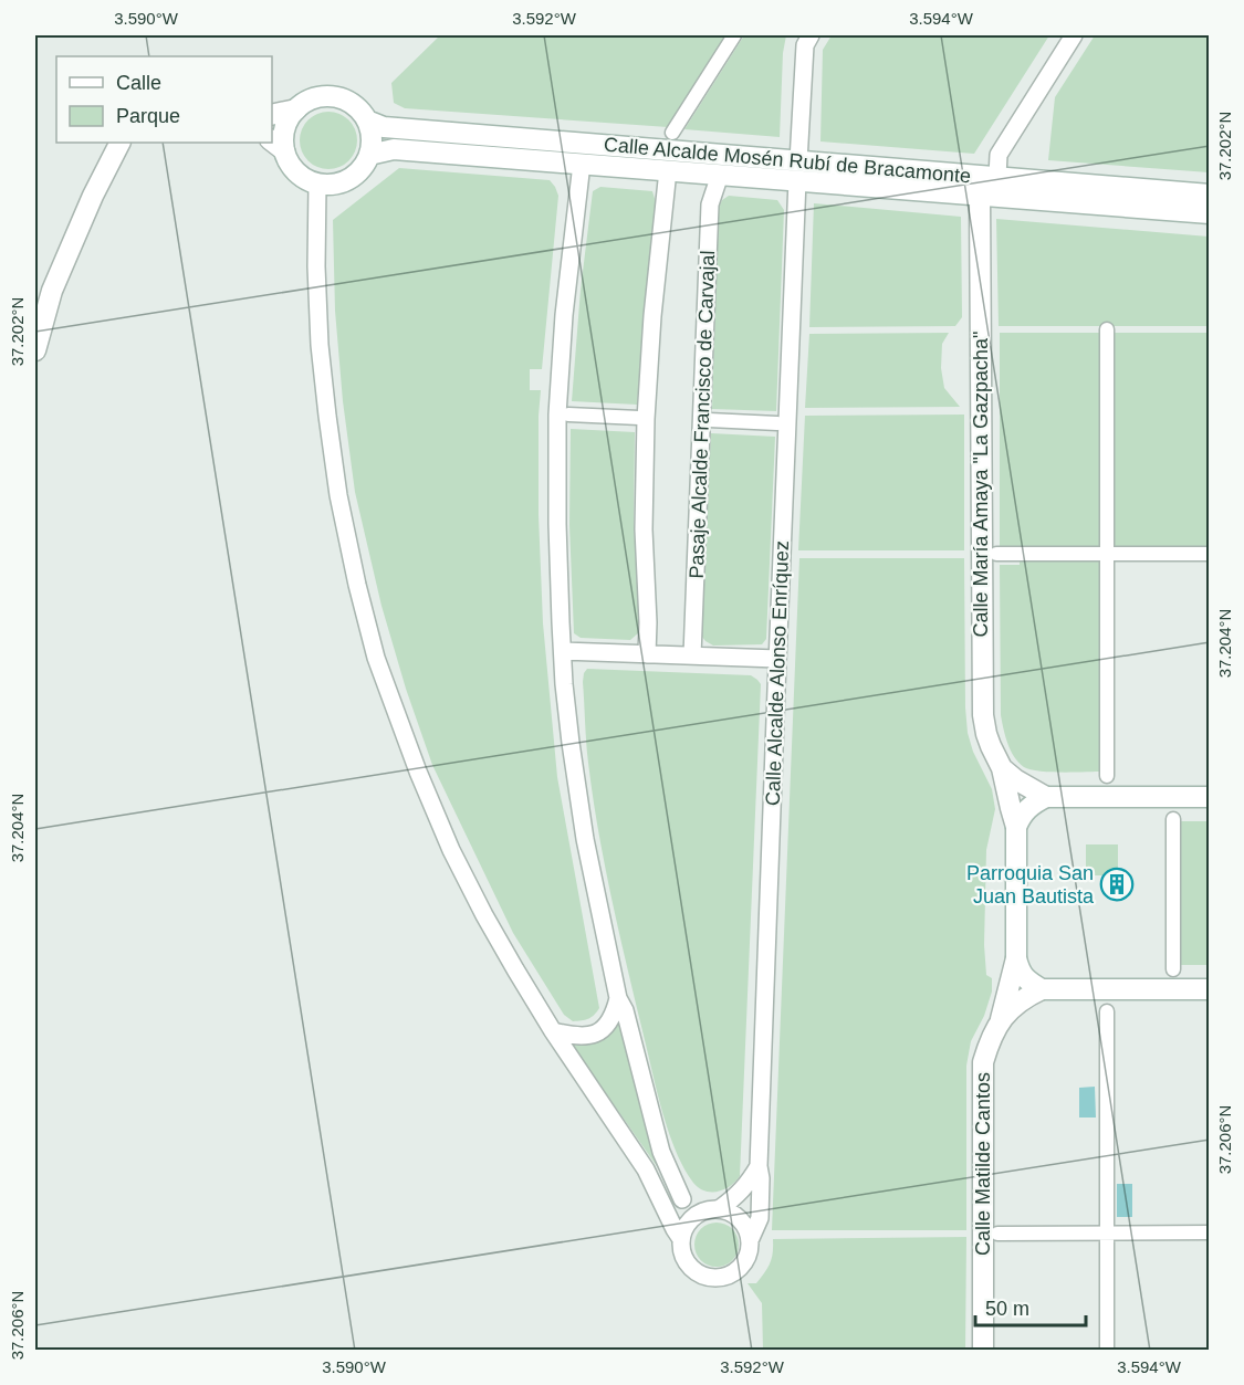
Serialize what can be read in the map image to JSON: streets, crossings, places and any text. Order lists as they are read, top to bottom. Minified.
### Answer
{"streets":{"main road":["Calle Alcalde Mosén Rubí de Bracamonte","Calle María Amaya \"La Gazpacha\"","Calle Matilde Cantos"],"street":["Pasaje Alcalde Francisco de Carvajal","Calle Alcalde Alonso Enríquez"]},"crossings":[["Calle Alcalde Mosén Rubí de Bracamonte","Pasaje Alcalde Francisco de Carvajal"],["Calle Alcalde Mosén Rubí de Bracamonte","Calle María Amaya \"La Gazpacha\""],["Calle Alcalde Mosén Rubí de Bracamonte","Calle Alcalde Alonso Enríquez"],["Calle María Amaya \"La Gazpacha\"","Calle Matilde Cantos"]],"places":{"building":["Parroquia San Juan Bautista"]},"legend":["Calle","Parque"],"scale_bar":"50 m","coordinates":["3.590°W","3.592°W","3.594°W","37.202°N","37.204°N","37.206°N"]}
